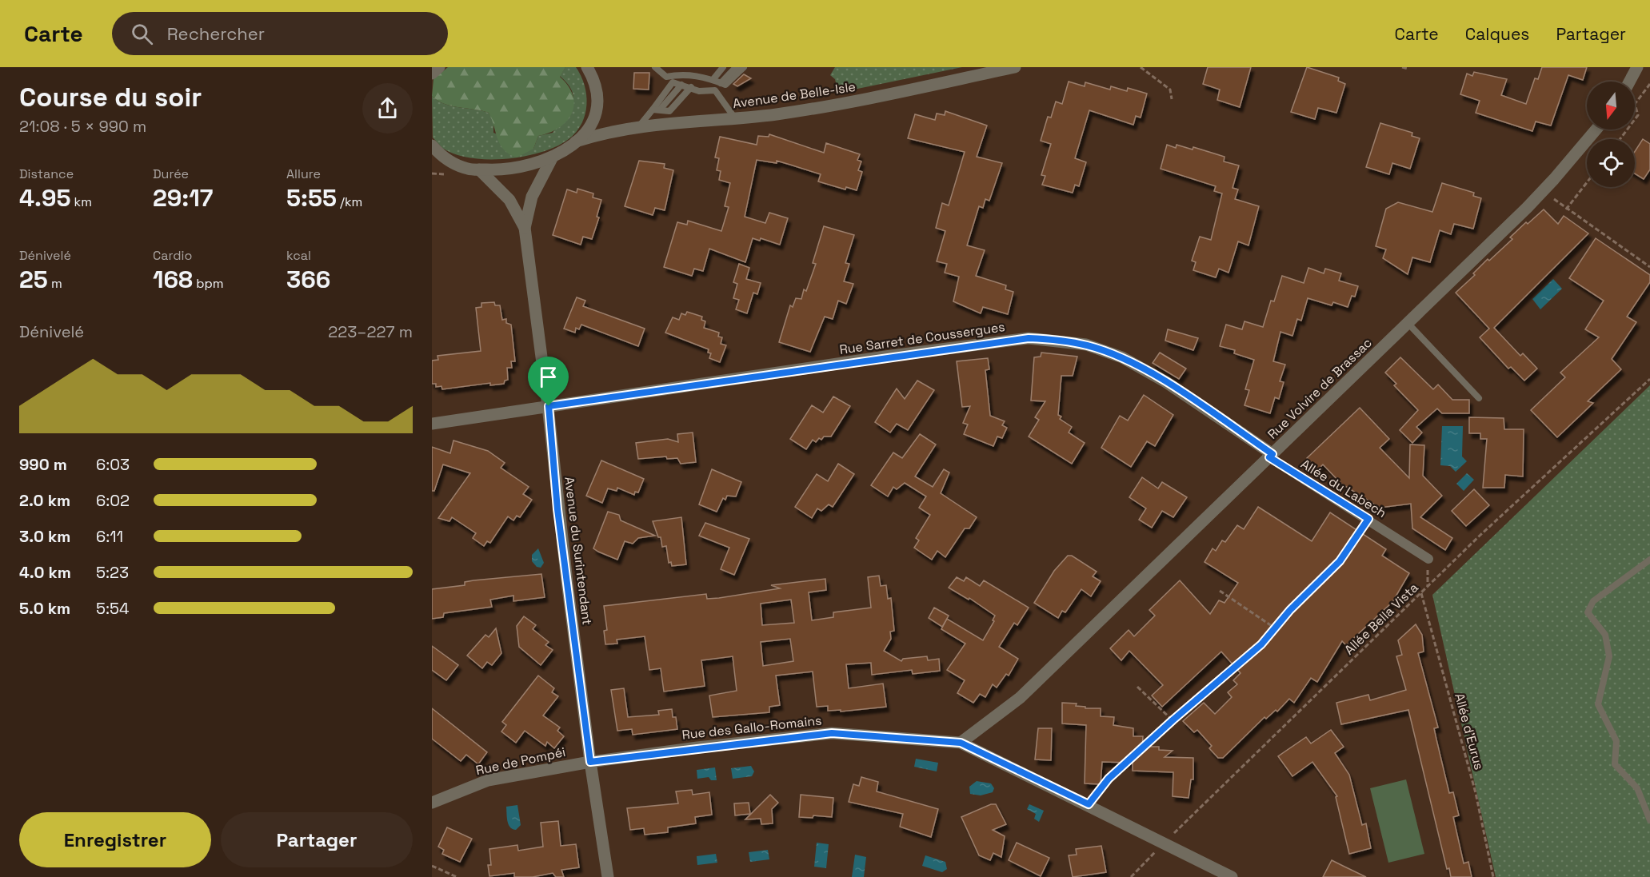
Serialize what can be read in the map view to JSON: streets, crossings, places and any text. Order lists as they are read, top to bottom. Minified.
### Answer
{"streets":{"street":["Avenue de Belle-Isle","Rue Sarret de Coussergues","Rue Volvire de Brassac","Allée du Labech","Avenue du Surintendant","Rue des Gallo-Romains","Rue de Pompéi"],"path":["Allée Bella Vista","Allée d'Eurus"]},"crossings":[["Rue Sarret de Coussergues","Rue Volvire de Brassac"],["Rue Sarret de Coussergues","Allée du Labech"],["Rue Sarret de Coussergues","Avenue du Surintendant"],["Rue Volvire de Brassac","Allée du Labech"],["Rue Volvire de Brassac","Rue des Gallo-Romains"],["Avenue du Surintendant","Rue des Gallo-Romains"],["Avenue du Surintendant","Rue de Pompéi"],["Allée Bella Vista","Rue des Gallo-Romains"],["Allée Bella Vista","Allée d'Eurus"],["Rue des Gallo-Romains","Rue de Pompéi"]],"north":"bottom","page":{"header":"Carte","search":"Rechercher","nav":["Carte","Calques","Partager"],"heading":["Course du soir","21:08 · 5 × 990 m"],"stats":[["Distance","4.95 km"],["Durée","29:17"],["Allure","5:55 /km"],["Dénivelé","25 m"],["Cardio","168 bpm"],["kcal","366"]],"chart":["Dénivelé","223–227 m"],"list":[{"name":"990 m","note":"6:03"},{"name":"2.0 km","note":"6:02"},{"name":"3.0 km","note":"6:11"},{"name":"4.0 km","note":"5:23"},{"name":"5.0 km","note":"5:54"}],"buttons":["Enregistrer","Partager"]}}
